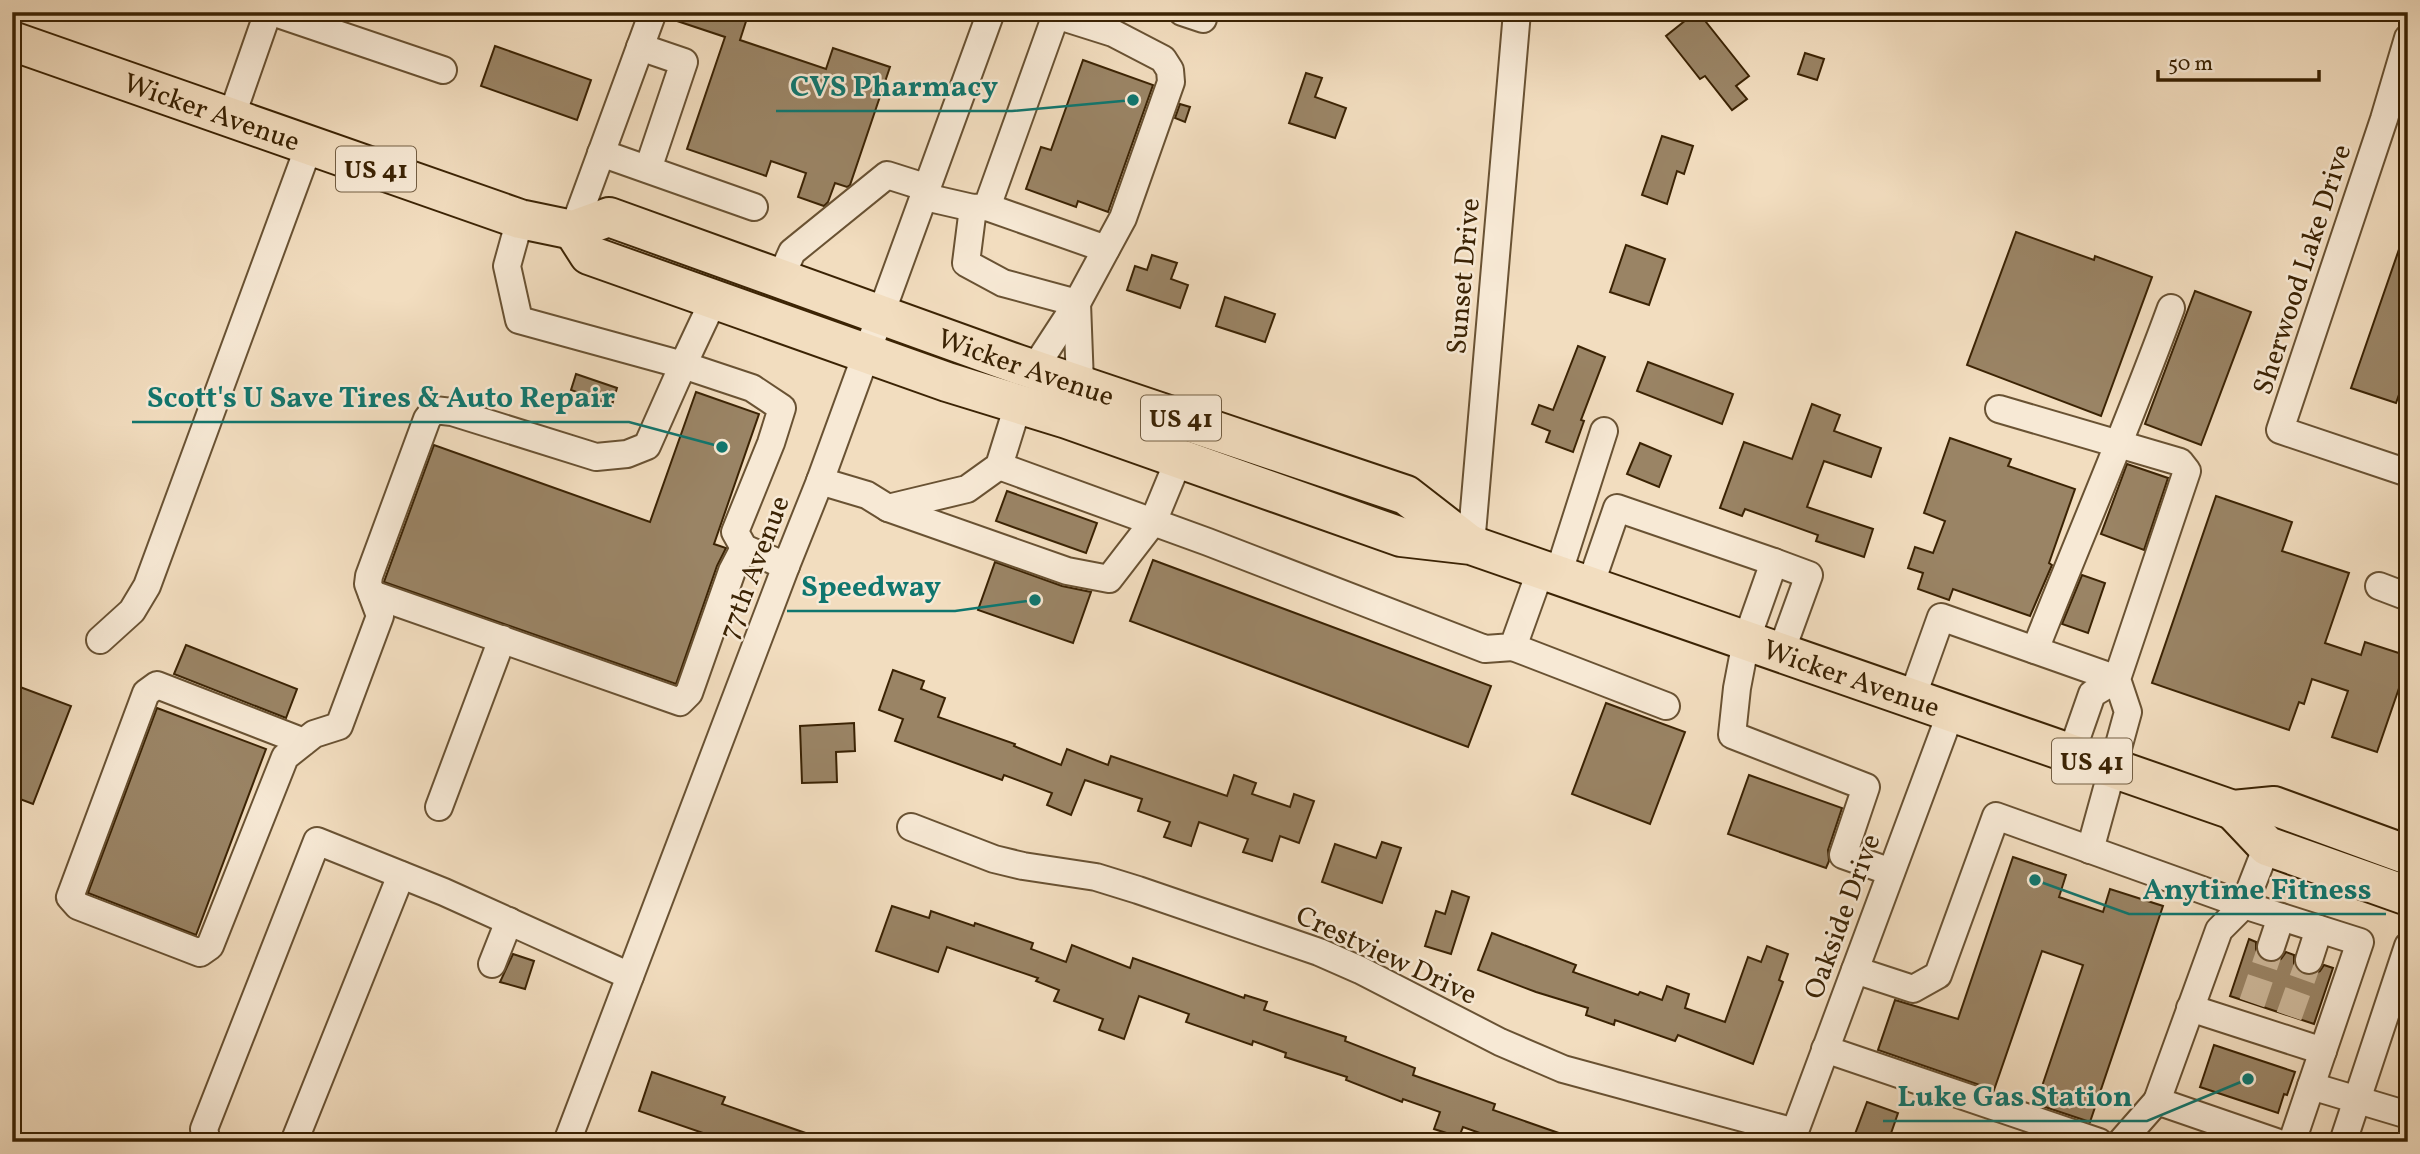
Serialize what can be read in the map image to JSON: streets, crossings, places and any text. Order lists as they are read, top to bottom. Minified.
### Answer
{"streets":{"highway":["Wicker Avenue","US 41"],"street":["Sherwood Lake Drive","Sunset Drive","77th Avenue","Oakside Drive","Crestview Drive"]},"crossings":[["Wicker Avenue","Sunset Drive"],["Wicker Avenue","77th Avenue"],["Wicker Avenue","Oakside Drive"],["Oakside Drive","Crestview Drive"]],"places":["CVS Pharmacy","Scott's U Save Tires & Auto Repair","Speedway","Anytime Fitness","Luke Gas Station"],"scale_bar":"50 m"}
